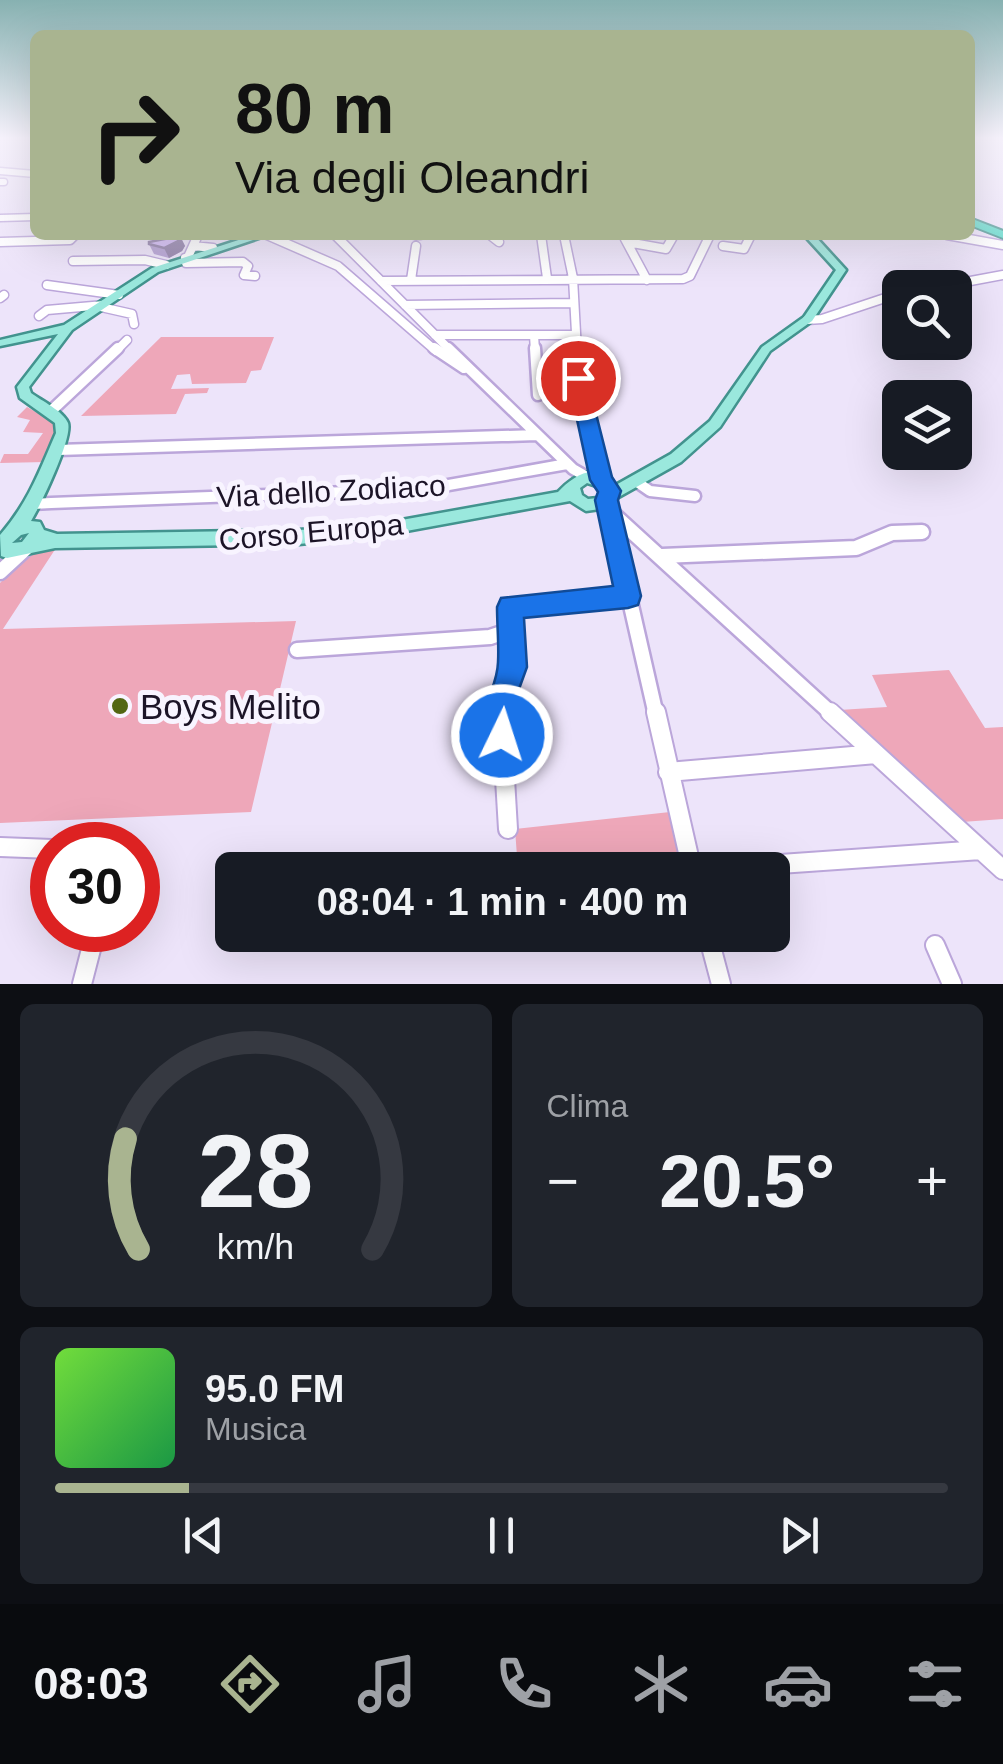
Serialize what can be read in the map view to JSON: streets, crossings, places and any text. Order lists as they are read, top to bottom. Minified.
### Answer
{"streets":{"main road":["Corso Europa"],"street":["Via dello Zodiaco"]},"crossings":[["Via dello Zodiaco","Corso Europa"]],"places":["Boys Melito"],"page":{"turn":["80 m","Via degli Oleandri"],"limit":"30","trip":"08:04 · 1 min · 400 m","tile":"Clima","heat":["−","20.5°","+"],"song":["95.0 FM","Musica"],"tabs":"08:03","gauge":["28","km/h"]}}
